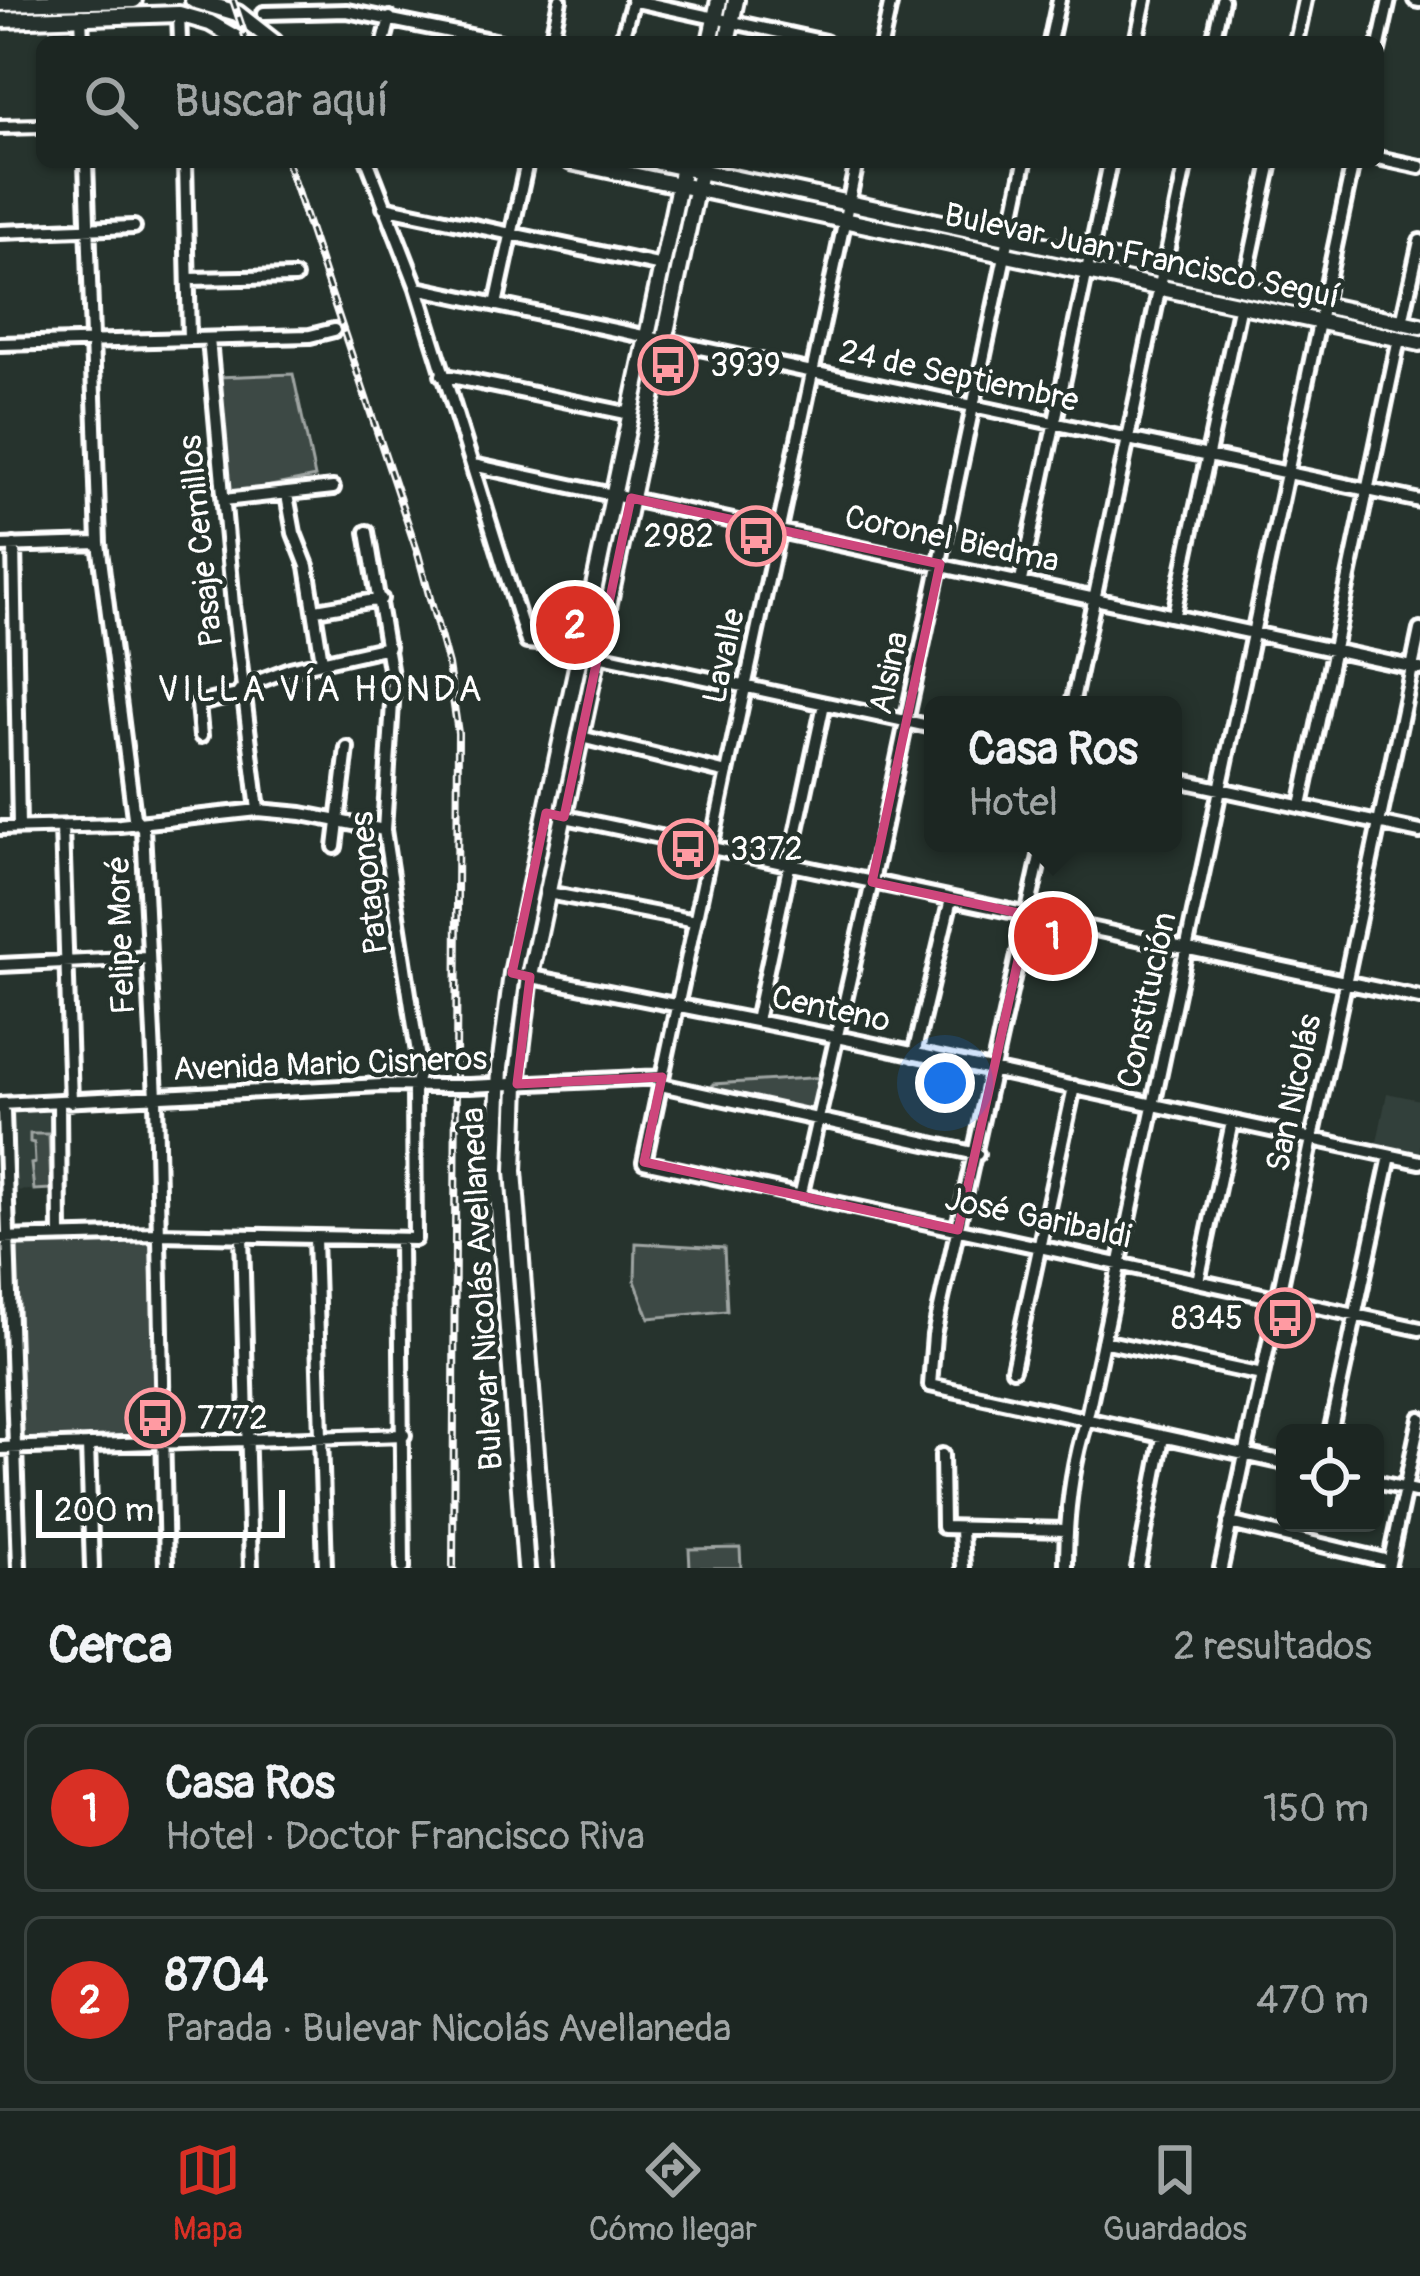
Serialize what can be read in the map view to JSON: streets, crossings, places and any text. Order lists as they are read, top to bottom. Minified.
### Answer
{"streets":{"main road":["Bulevar Juan Francisco Seguí","Bulevar Nicolás Avellaneda"],"street":["24 de Septiembre","Coronel Biedma","Pasaje Cemillos","Lavalle","Alsina","Patagones","Felipe Moré","Constitución","Centeno","Avenida Mario Cisneros","San Nicolás","José Garibaldi"]},"crossings":[["Bulevar Juan Francisco Seguí","Lavalle"],["Bulevar Juan Francisco Seguí","Alsina"],["Bulevar Juan Francisco Seguí","Constitución"],["Bulevar Juan Francisco Seguí","Bulevar Nicolás Avellaneda"],["24 de Septiembre","Lavalle"],["24 de Septiembre","Alsina"],["24 de Septiembre","Constitución"],["24 de Septiembre","Bulevar Nicolás Avellaneda"],["Coronel Biedma","Lavalle"],["Coronel Biedma","Alsina"],["Coronel Biedma","Constitución"],["Coronel Biedma","San Nicolás"],["Coronel Biedma","Bulevar Nicolás Avellaneda"],["Lavalle","Centeno"],["Lavalle","Avenida Mario Cisneros"],["Lavalle","José Garibaldi"],["Alsina","Centeno"],["Alsina","Avenida Mario Cisneros"],["Alsina","José Garibaldi"],["Patagones","Avenida Mario Cisneros"],["Felipe Moré","Avenida Mario Cisneros"],["Constitución","Centeno"],["Constitución","José Garibaldi"],["Centeno","San Nicolás"],["Centeno","Bulevar Nicolás Avellaneda"],["Avenida Mario Cisneros","Bulevar Nicolás Avellaneda"],["San Nicolás","José Garibaldi"]],"districts":["VILLA VÍA HONDA"],"places":{"bus stop":["3939","2982","3372","8345","7772"]},"scale_bar":"200 m","page":{"search":"Buscar aquí","pins":["2","1"],"popup":["Casa Ros","Hotel"],"scale":"200 m","heading":["Cerca","2 resultados"],"list":[{"mark":"1","name":"Casa Ros","note":"Hotel · Doctor Francisco Riva","value":"150 m"},{"mark":"2","name":"8704","note":"Parada · Bulevar Nicolás Avellaneda","value":"470 m"}],"nav":["Mapa","Cómo llegar","Guardados"]}}
